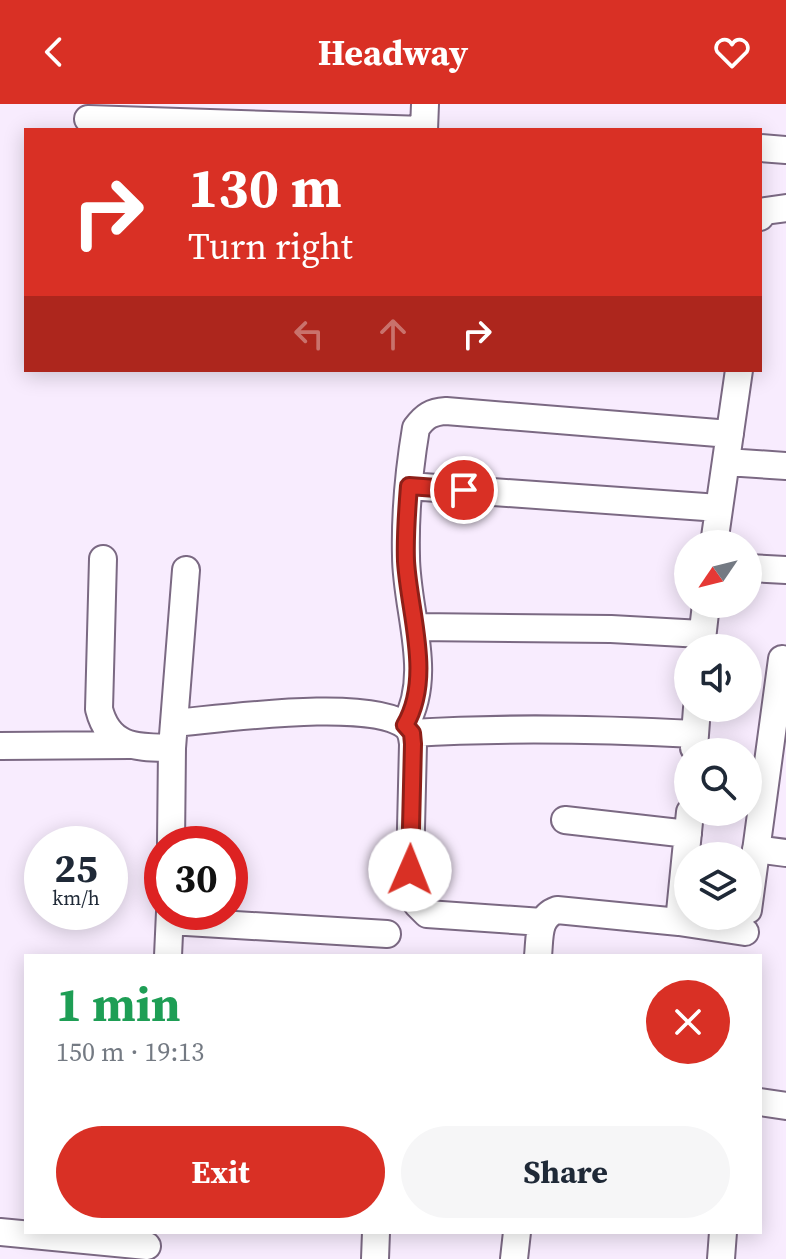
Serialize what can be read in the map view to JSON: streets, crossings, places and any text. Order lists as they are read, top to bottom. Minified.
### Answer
{"north":"bottom left","page":{"header":"Headway","turn":["130 m","Turn right"],"speed":"25 km/h","limit":"30","heading":["1 min","150 m · 19:13"],"buttons":["Exit","Share"]}}
